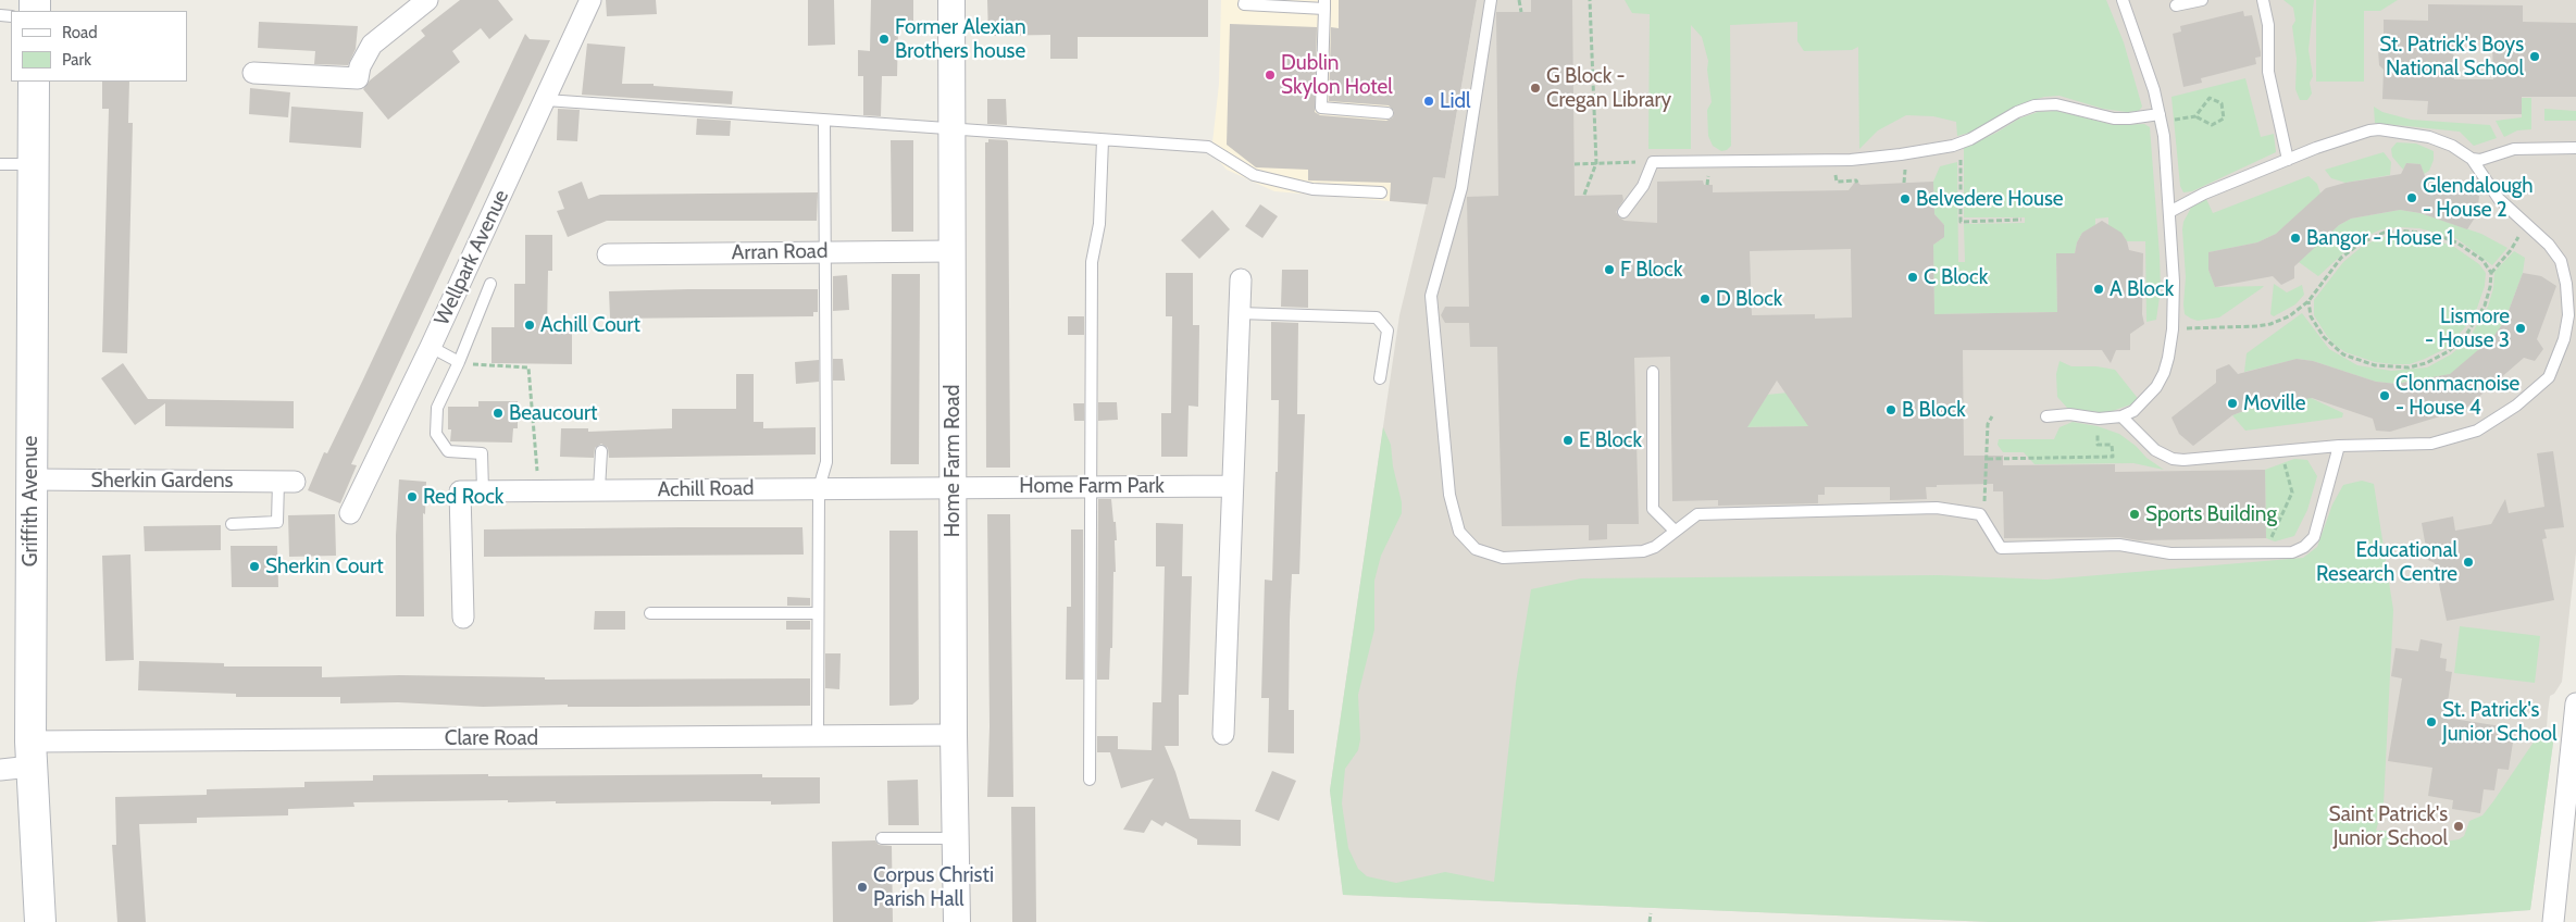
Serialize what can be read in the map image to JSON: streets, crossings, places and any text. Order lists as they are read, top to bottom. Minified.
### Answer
{"streets":{"main road":["Griffith Avenue"],"street":["Arran Road","Wellpark Avenue","Home Farm Road","Sherkin Gardens","Home Farm Park","Achill Road","Clare Road"]},"crossings":[["Arran Road","Home Farm Road"],["Home Farm Road","Home Farm Park"],["Home Farm Road","Achill Road"],["Home Farm Road","Clare Road"],["Sherkin Gardens","Griffith Avenue"],["Home Farm Park","Achill Road"],["Griffith Avenue","Clare Road"]],"places":["Former Alexian Brothers house","St. Patrick's Boys National School","Dublin Skylon Hotel","G Block - Cregan Library","Lidl","Glendalough - House 2","Belvedere House","Bangor - House 1","F Block","C Block","A Block","D Block","Achill Court","Lismore - House 3","Clonmacnoise - House 4","Moville","B Block","Beaucourt","E Block","Red Rock","Sports Building","Educational Research Centre","Sherkin Court","St. Patrick's Junior School","Saint Patrick's Junior School","Corpus Christi Parish Hall"],"legend":["Road","Park"]}
